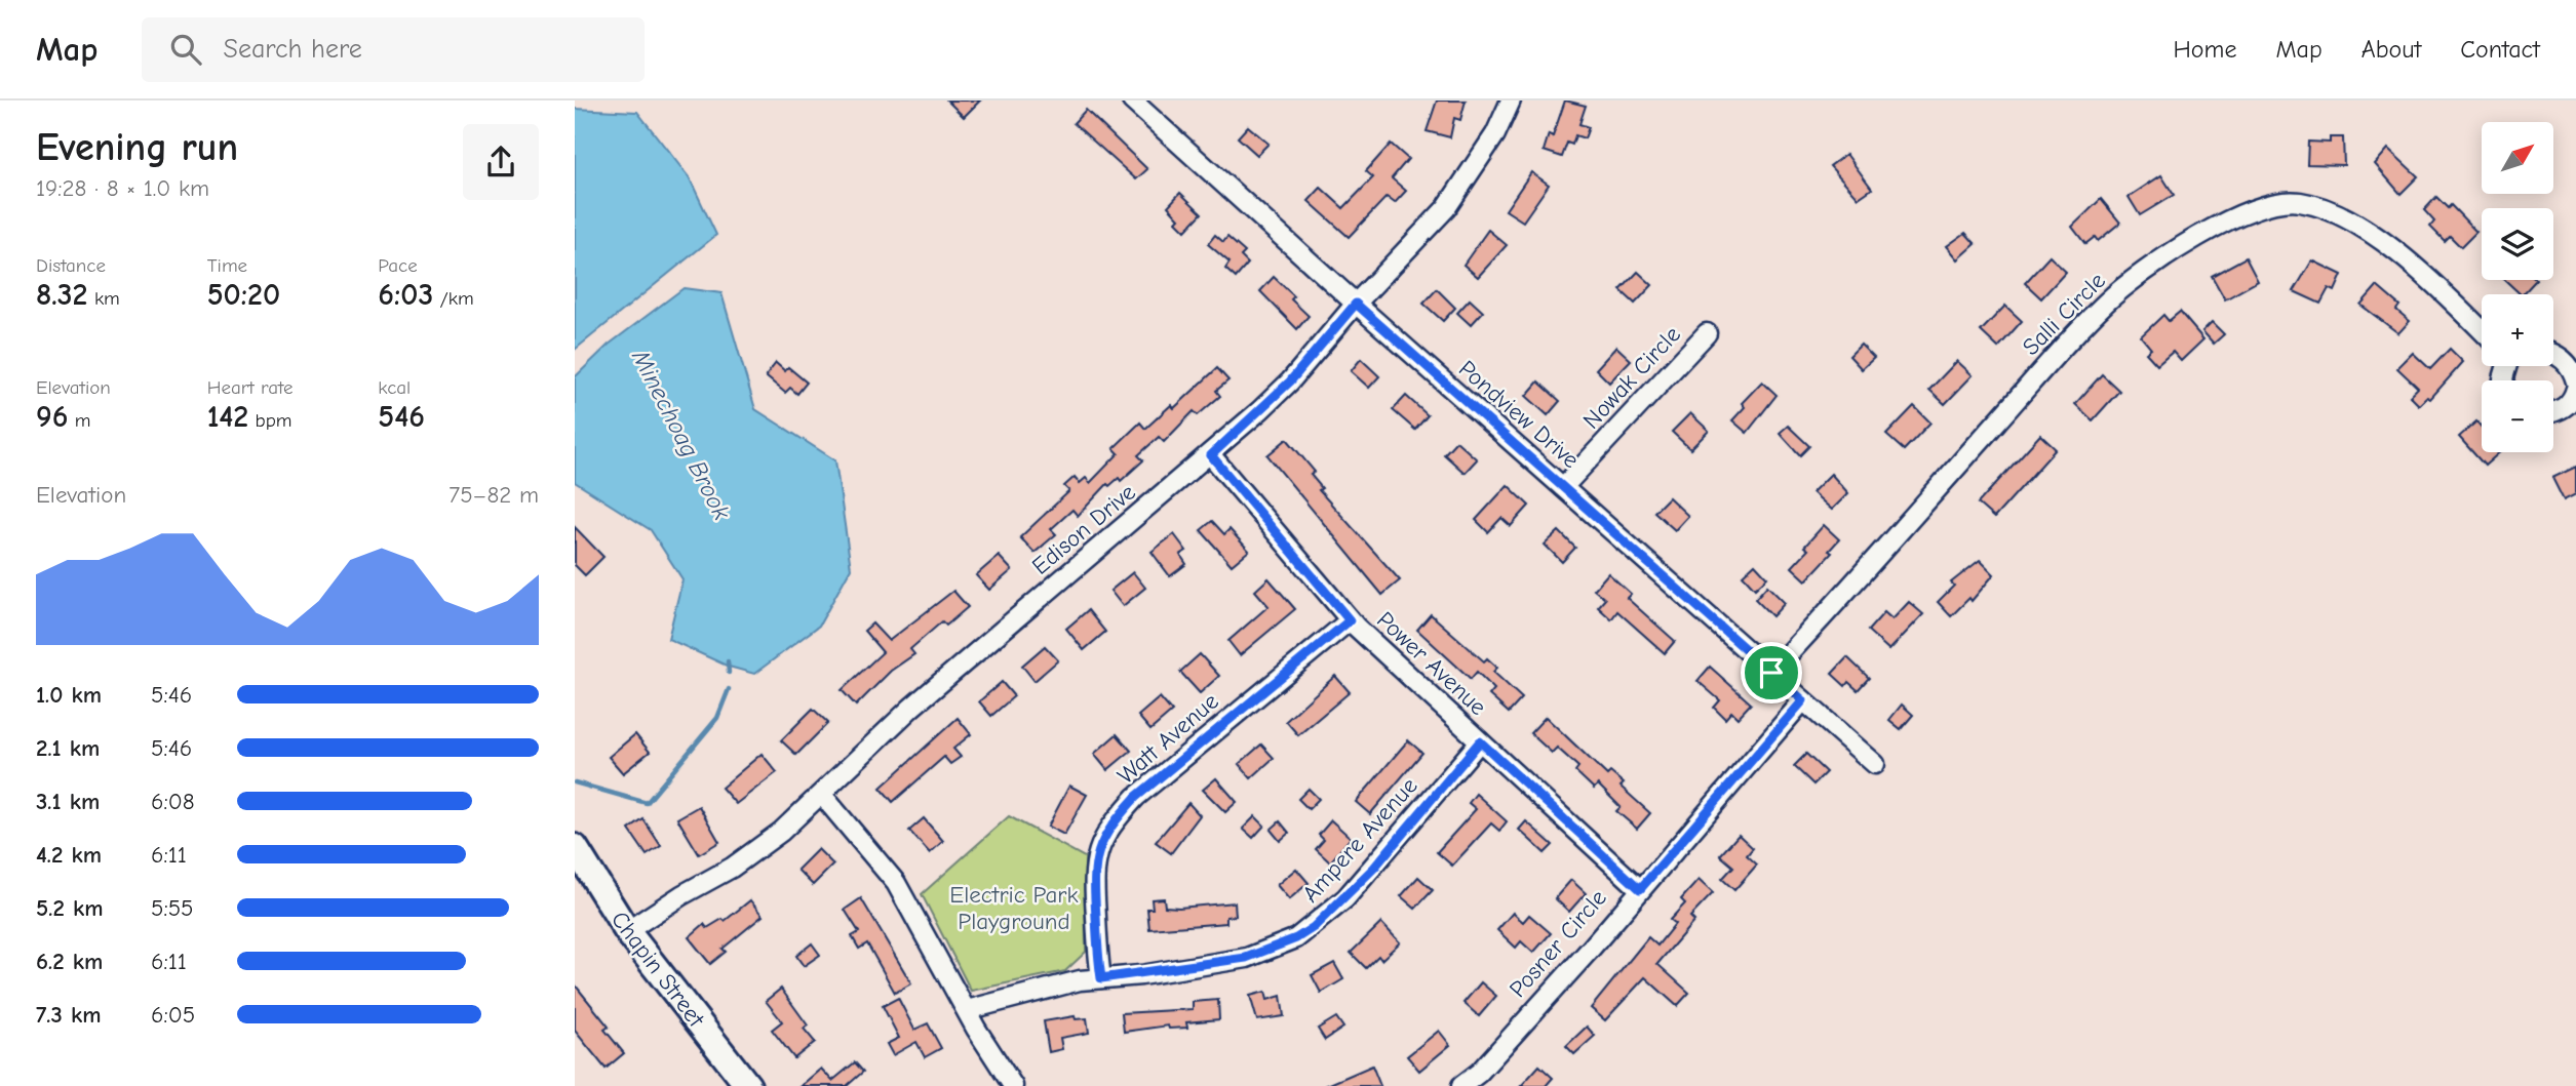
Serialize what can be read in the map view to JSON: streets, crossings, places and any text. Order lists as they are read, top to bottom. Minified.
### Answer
{"streets":{"main road":["Chapin Street"],"street":["Salli Circle","Nowak Circle","Pondview Drive","Edison Drive","Power Avenue","Watt Avenue","Ampere Avenue","Posner Circle"]},"crossings":[["Salli Circle","Pondview Drive"],["Nowak Circle","Pondview Drive"],["Pondview Drive","Edison Drive"],["Pondview Drive","Posner Circle"],["Edison Drive","Power Avenue"],["Edison Drive","Chapin Street"],["Power Avenue","Watt Avenue"],["Power Avenue","Ampere Avenue"],["Power Avenue","Posner Circle"],["Watt Avenue","Ampere Avenue"]],"water":["Minechoag Brook"],"parks":["Electric Park Playground"],"north":"top right","page":{"header":"Map","search":"Search here","nav":["Home","Map","About","Contact"],"heading":["Evening run","19:28 · 8 × 1.0 km"],"map_buttons":["+","−"],"stats":[["Distance","8.32 km"],["Time","50:20"],["Pace","6:03 /km"],["Elevation","96 m"],["Heart rate","142 bpm"],["kcal","546"]],"chart":["Elevation","75–82 m"],"list":[{"name":"1.0 km","note":"5:46"},{"name":"2.1 km","note":"5:46"},{"name":"3.1 km","note":"6:08"},{"name":"4.2 km","note":"6:11"},{"name":"5.2 km","note":"5:55"},{"name":"6.2 km","note":"6:11"},{"name":"7.3 km","note":"6:05"}]}}
